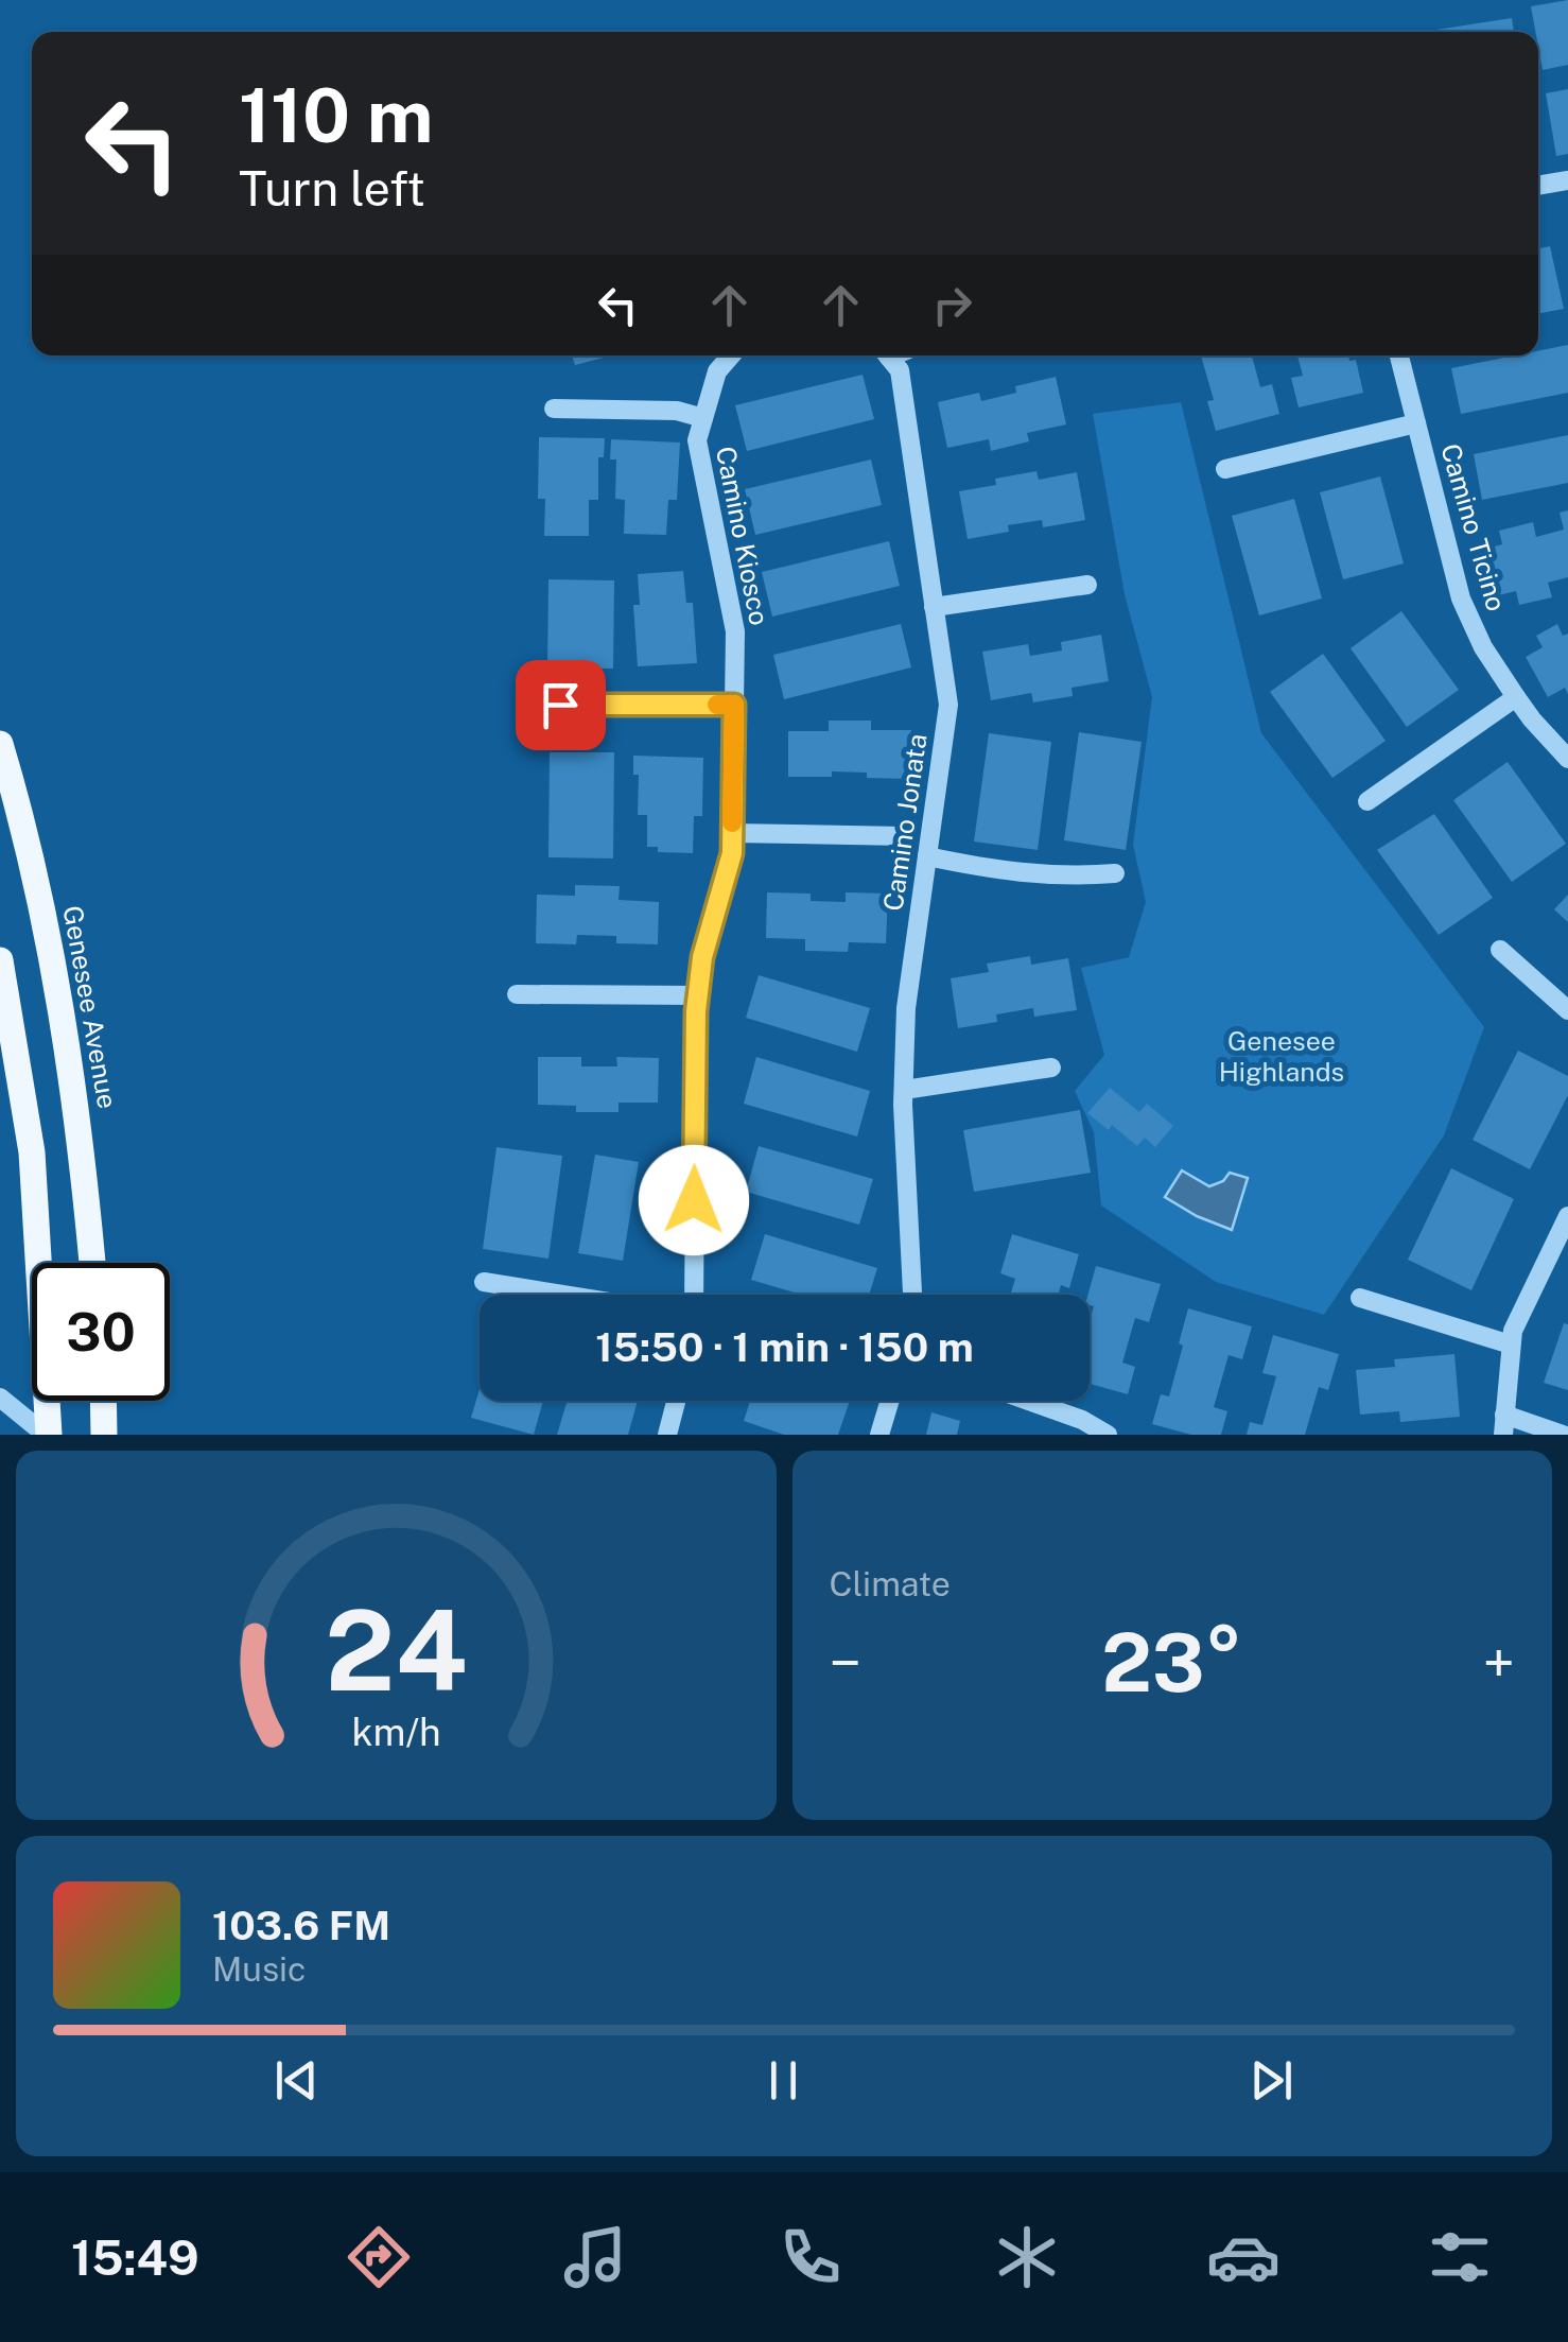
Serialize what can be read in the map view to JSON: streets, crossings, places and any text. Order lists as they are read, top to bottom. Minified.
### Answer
{"streets":{"main road":["Genesee Avenue"],"street":["Camino Ticino","Camino Kiosco","Camino Jonata"]},"parks":["Genesee Highlands"],"page":{"turn":["110 m","Turn left"],"limit":"30","trip":"15:50 · 1 min · 150 m","tile":"Climate","heat":["−","23°","+"],"song":["103.6 FM","Music"],"tabs":"15:49","gauge":["24","km/h"]}}
